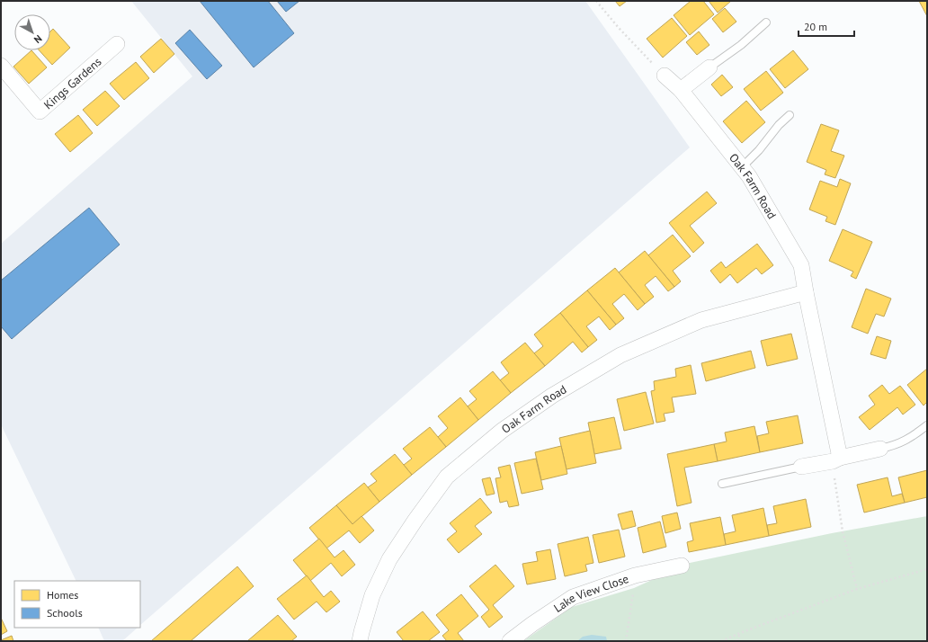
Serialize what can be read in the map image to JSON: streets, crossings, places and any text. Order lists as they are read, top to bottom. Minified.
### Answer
{"streets":{"street":["Kings Gardens","Oak Farm Road","Lake View Close"]},"legend":["Homes","Schools"],"scale_bar":"20 m","north":"bottom right"}
